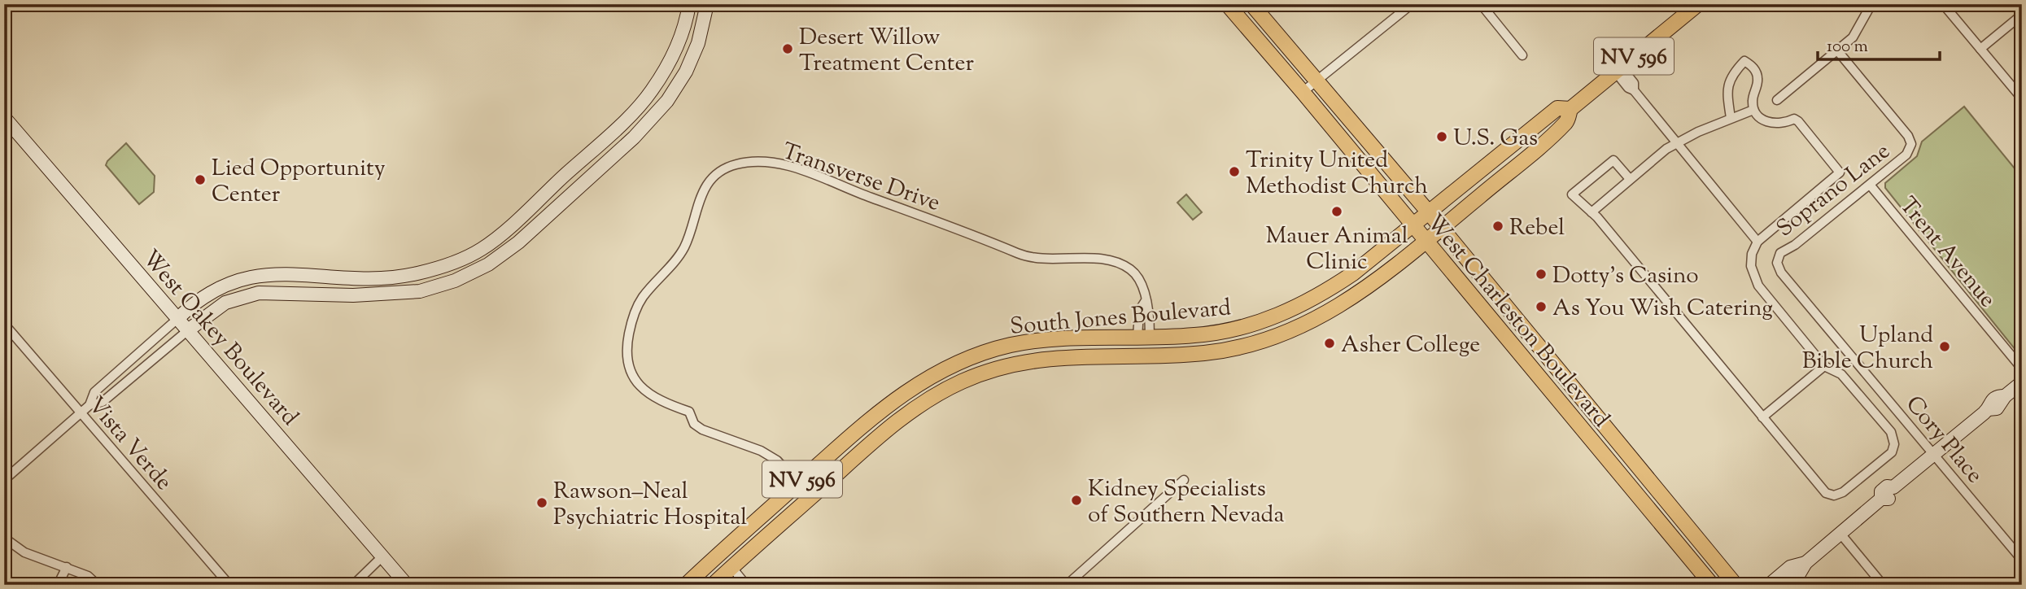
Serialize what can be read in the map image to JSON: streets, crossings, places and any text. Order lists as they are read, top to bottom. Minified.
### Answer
{"streets":{"main road":["NV 596","South Jones Boulevard","West Charleston Boulevard"],"street":["Transverse Drive","Soprano Lane","Trent Avenue","West Oakey Boulevard","Cory Place","Vista Verde"]},"crossings":[["Transverse Drive","South Jones Boulevard"],["Soprano Lane","Trent Avenue"],["Soprano Lane","Cory Place"],["South Jones Boulevard","West Charleston Boulevard"]],"places":["Desert Willow Treatment Center","U.S. Gas","Trinity United Methodist Church","Lied Opportunity Center","Mauer Animal Clinic","Rebel","Dotty's Casino","As You Wish Catering","Asher College","Upland Bible Church","Kidney Specialists of Southern Nevada","Rawson–Neal Psychiatric Hospital"],"scale_bar":"100 m"}
